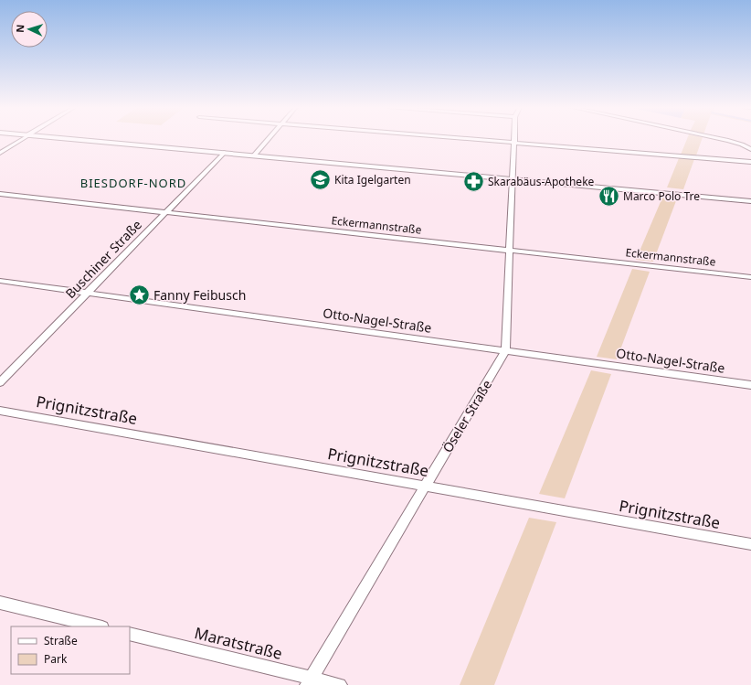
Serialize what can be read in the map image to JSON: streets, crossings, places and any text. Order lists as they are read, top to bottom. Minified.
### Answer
{"streets":{"street":["Eckermannstraße","Buschiner Straße","Otto-Nagel-Straße","Prignitzstraße","Öseler Straße","Maratstraße"]},"crossings":[["Eckermannstraße","Buschiner Straße"],["Eckermannstraße","Öseler Straße"],["Buschiner Straße","Otto-Nagel-Straße"],["Otto-Nagel-Straße","Öseler Straße"],["Prignitzstraße","Öseler Straße"],["Öseler Straße","Maratstraße"]],"districts":["BIESDORF-NORD"],"places":{"school or university":["Kita Igelgarten"],"pharmacy":["Skarabäus-Apotheke"],"restaurant":["Marco Polo Tre"],"place":["Fanny Feibusch"]},"legend":["Straße","Park"],"north":"left"}
